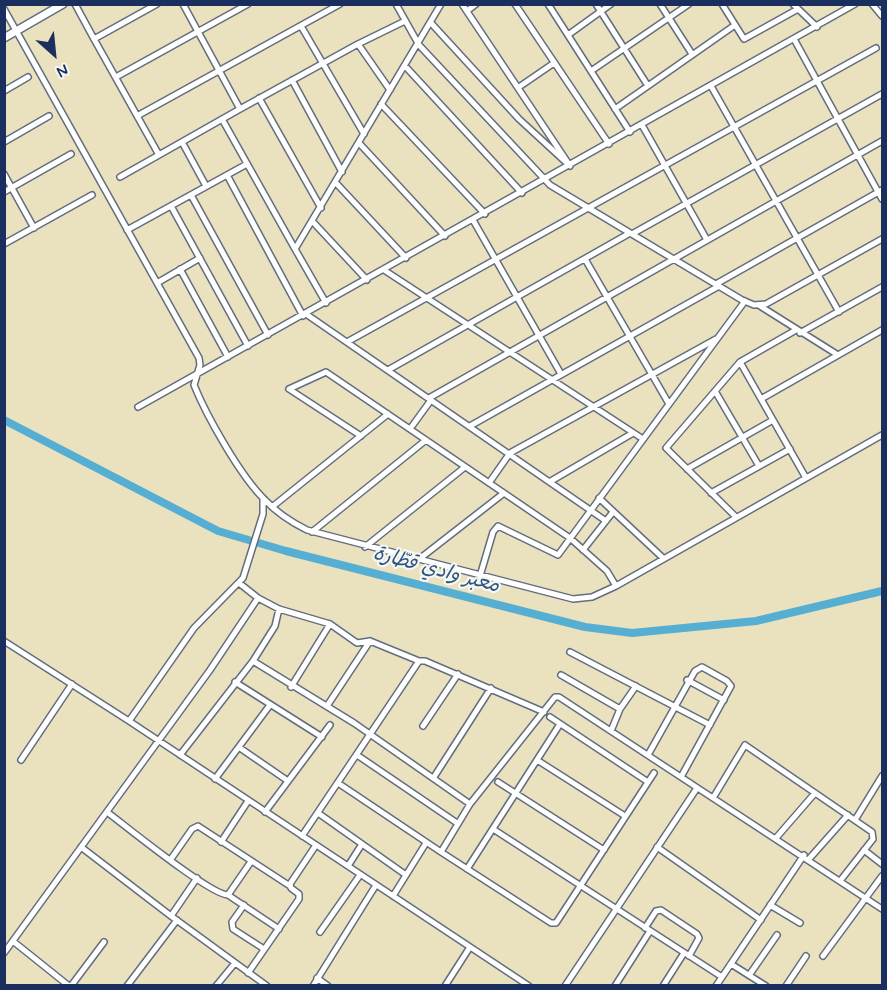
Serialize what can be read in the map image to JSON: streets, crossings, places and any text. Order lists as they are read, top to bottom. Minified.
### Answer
{"water":["معبر وادي قطّارة"],"north":"bottom right"}
